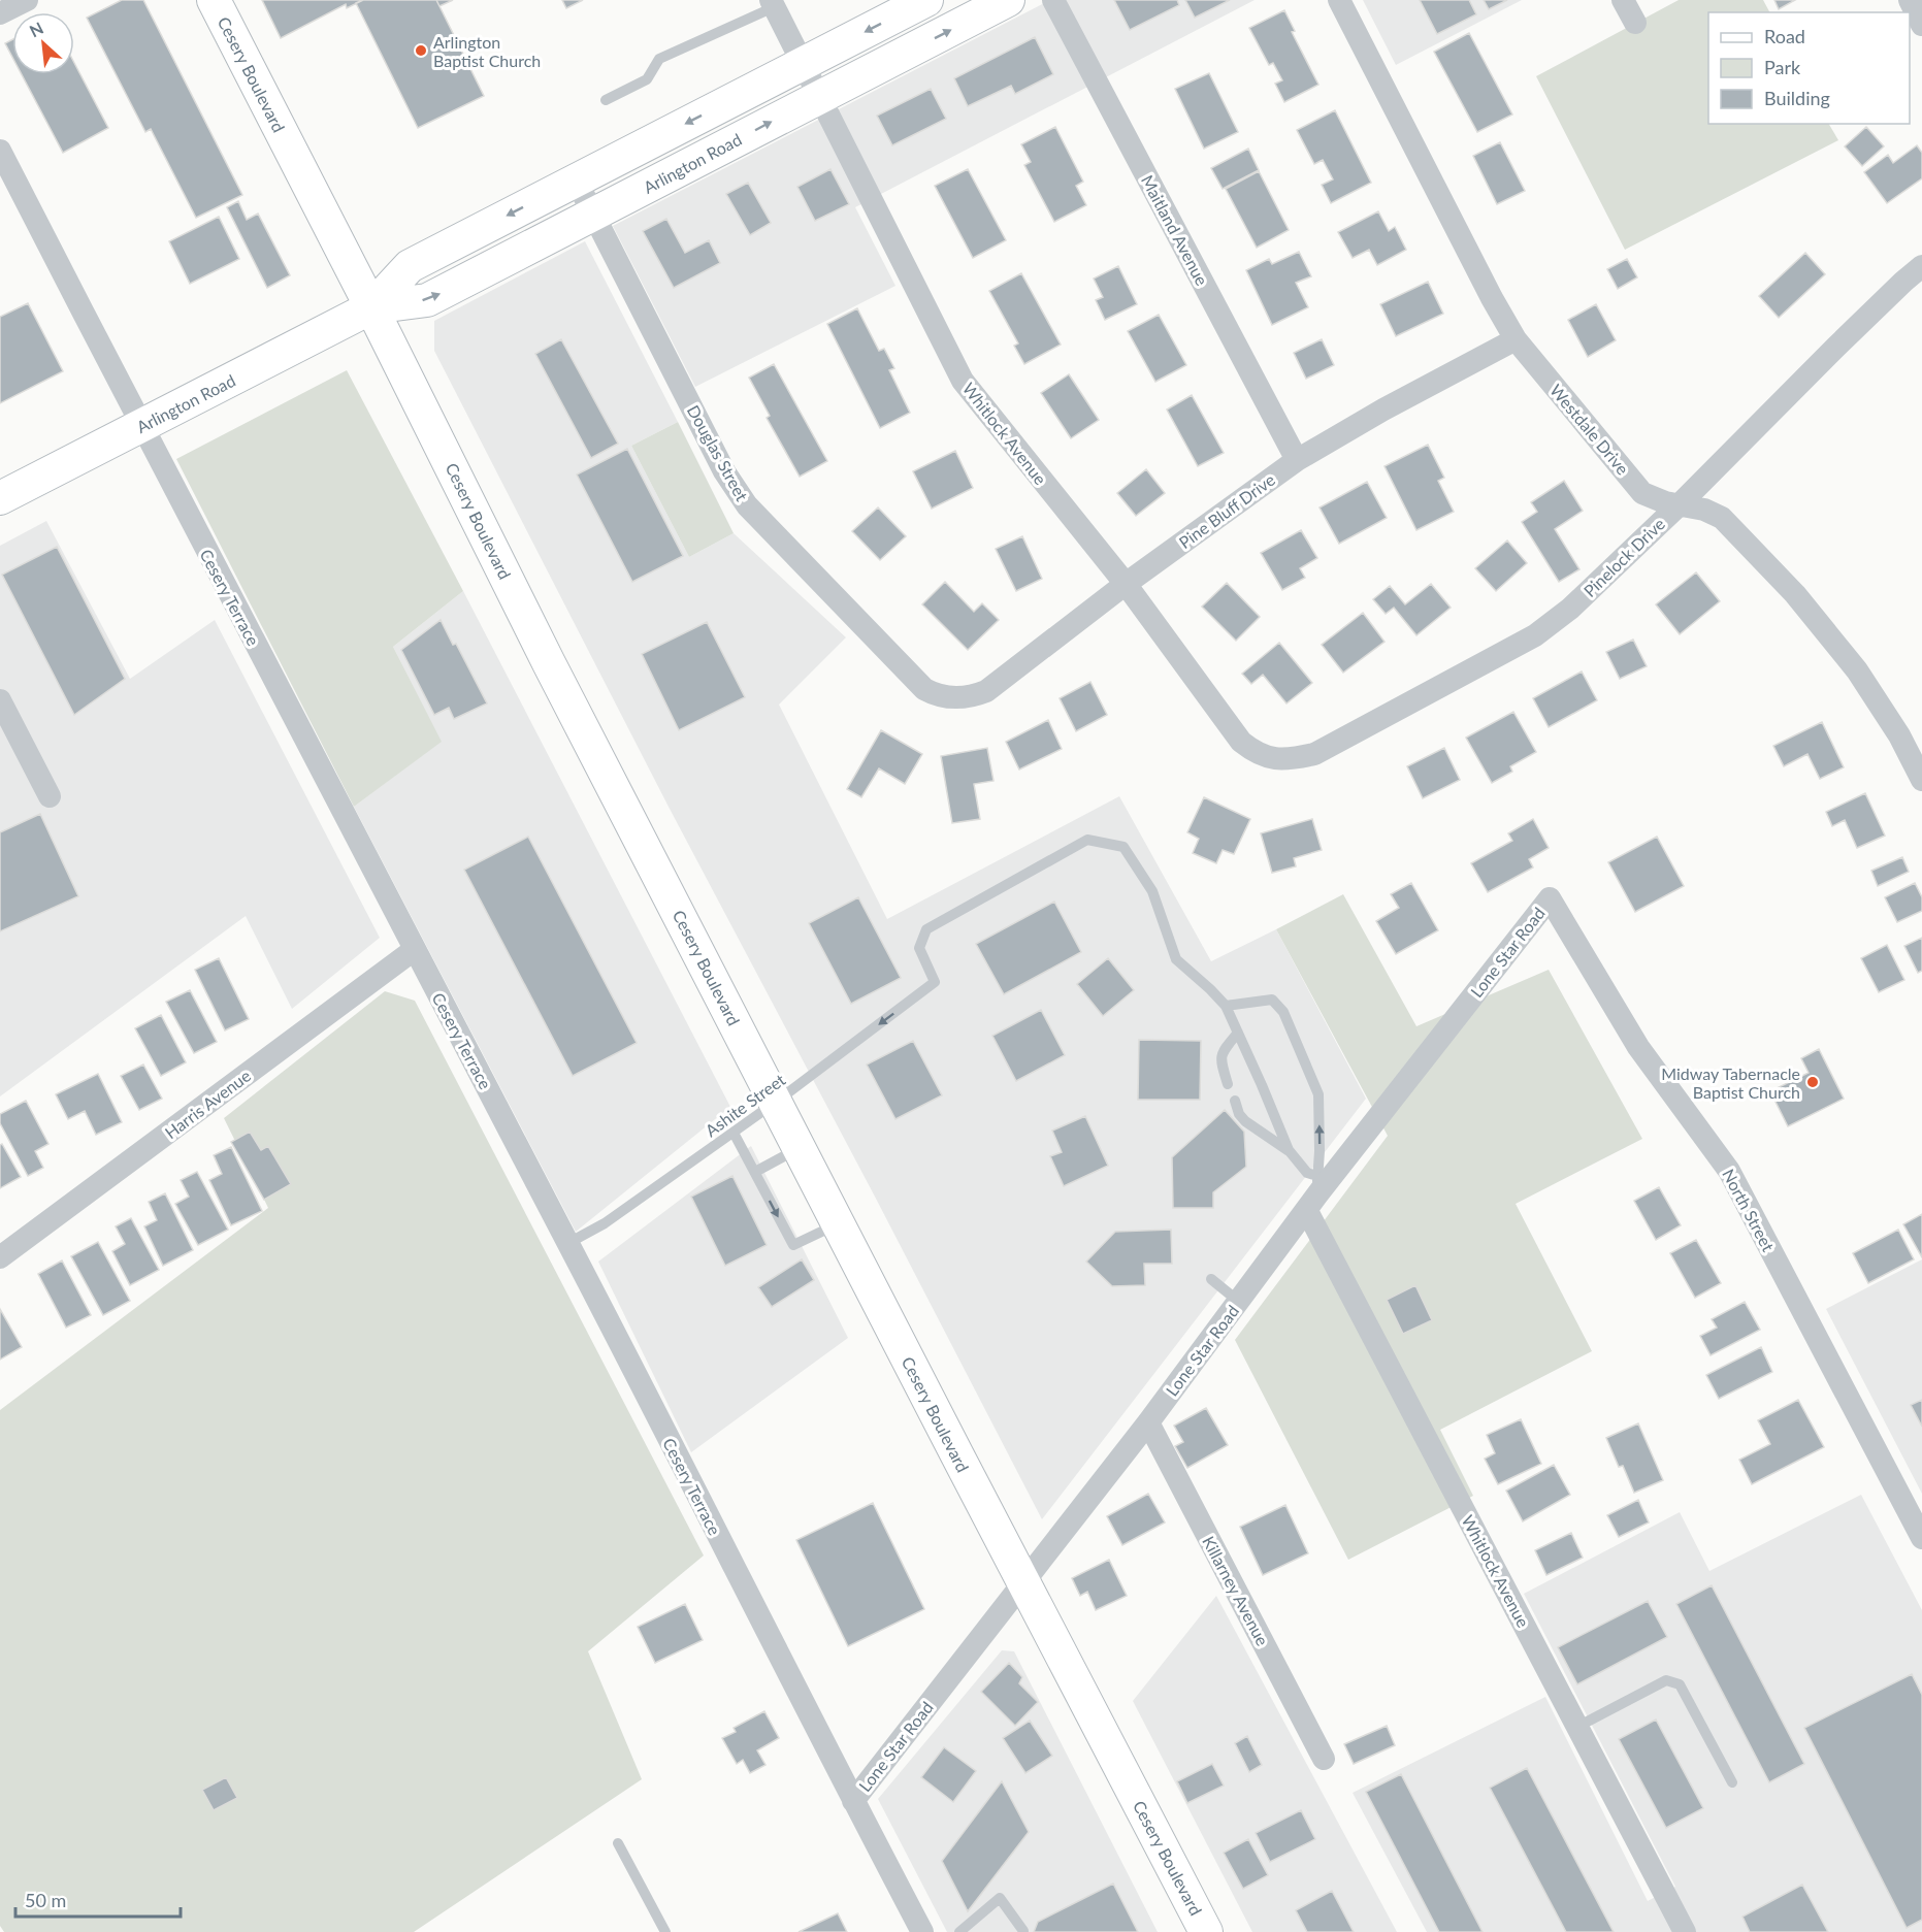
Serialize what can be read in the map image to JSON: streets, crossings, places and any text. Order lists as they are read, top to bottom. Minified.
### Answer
{"streets":{"main road":["Cesery Boulevard","Arlington Road"],"street":["Maitland Avenue","Westdale Drive","Whitlock Avenue","Douglas Street","Pine Bluff Drive","Pinelock Drive","Cesery Terrace","Lone Star Road","Harris Avenue","North Street","Killarney Avenue"],"lane":["Ashite Street"]},"crossings":[["Cesery Boulevard","Arlington Road"],["Cesery Boulevard","Lone Star Road"],["Cesery Boulevard","Ashite Street"],["Arlington Road","Whitlock Avenue"],["Arlington Road","Douglas Street"],["Arlington Road","Cesery Terrace"],["Maitland Avenue","Pine Bluff Drive"],["Westdale Drive","Pine Bluff Drive"],["Westdale Drive","Pinelock Drive"],["Whitlock Avenue","Pine Bluff Drive"],["Whitlock Avenue","Pinelock Drive"],["Whitlock Avenue","Lone Star Road"],["Douglas Street","Pine Bluff Drive"],["Cesery Terrace","Lone Star Road"],["Cesery Terrace","Harris Avenue"],["Cesery Terrace","Ashite Street"],["Lone Star Road","North Street"],["Lone Star Road","Killarney Avenue"]],"places":["Arlington Baptist Church","Midway Tabernacle Baptist Church"],"legend":["Road","Park","Building"],"scale_bar":"50 m","north":"top left"}
